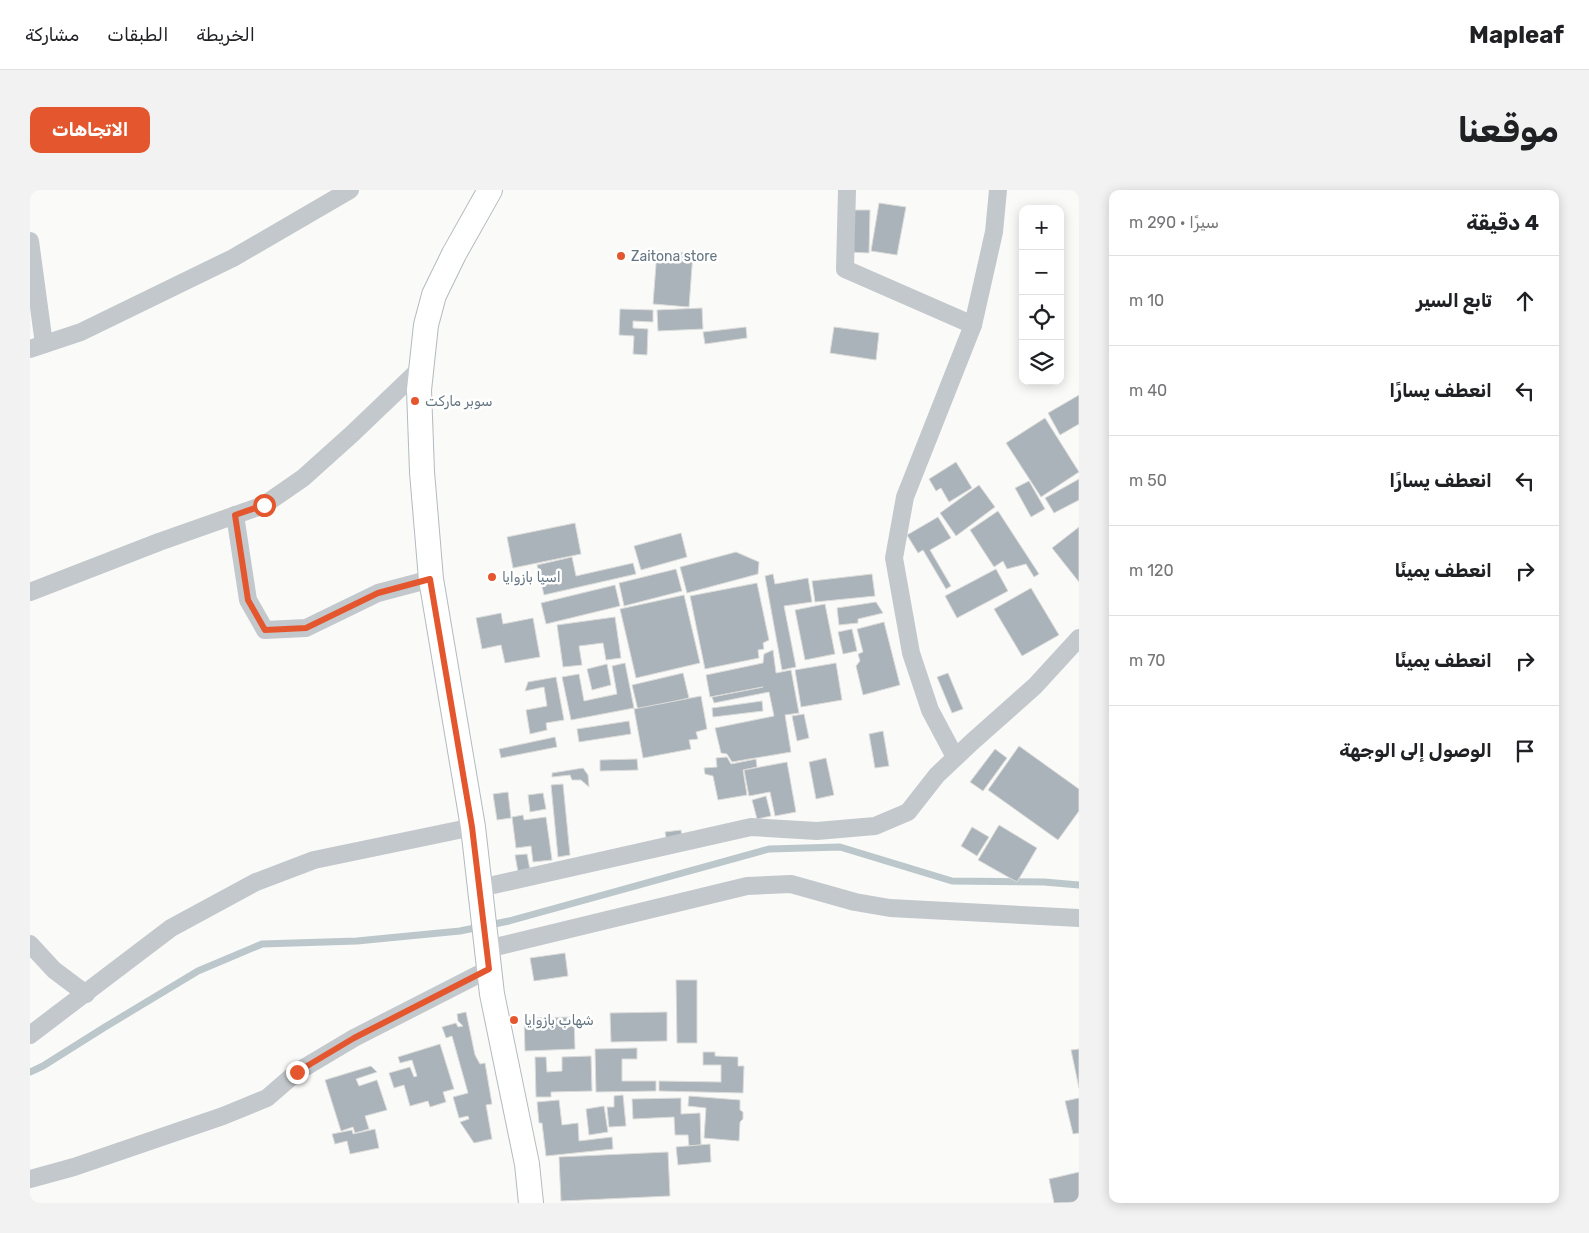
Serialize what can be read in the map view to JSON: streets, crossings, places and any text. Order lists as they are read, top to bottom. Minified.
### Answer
{"places":["Zaitona store","سوبر ماركت","اسيا بازوايا","شهاب بازوايا"],"page":{"header":"Mapleaf","nav":["الخريطة","الطبقات","مشاركة"],"buttons":"الاتجاهات","title":"موقعنا","heading":["4 دقيقة","سيرًا · 290 m"],"map_buttons":["+","−"],"list":[["تابع السير","10 m"],["انعطف يسارًا","40 m"],["انعطف يسارًا","50 m"],["انعطف يمينًا","120 m"],["انعطف يمينًا","70 m"],"الوصول إلى الوجهة"]}}
